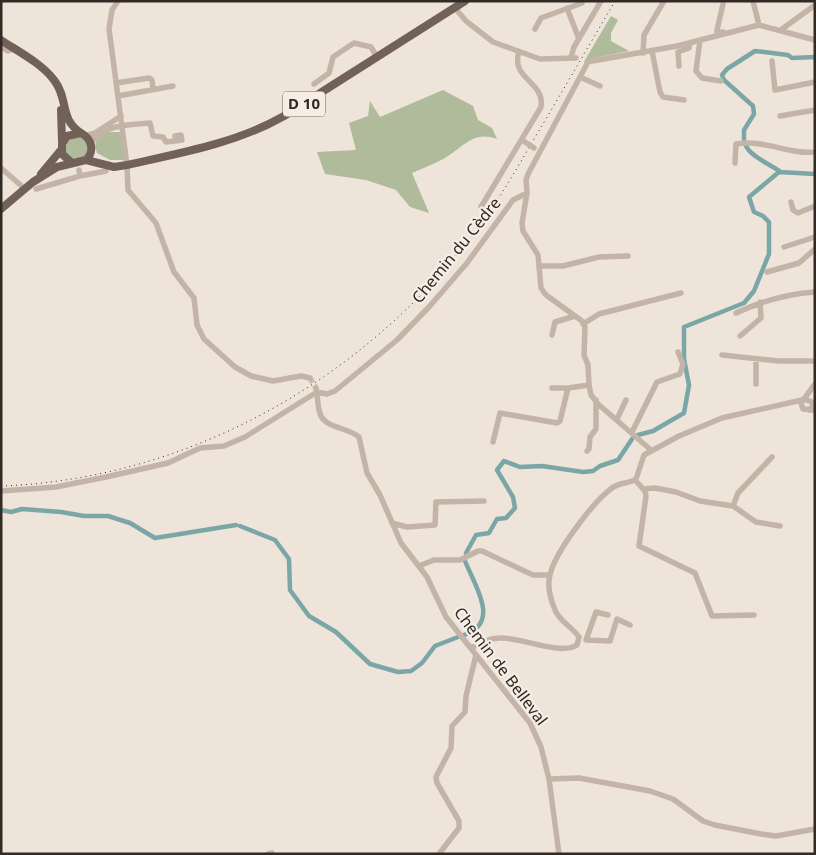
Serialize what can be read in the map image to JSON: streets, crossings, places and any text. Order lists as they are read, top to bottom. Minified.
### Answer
{"streets":{"main road":["D 10"],"street":["Chemin du Cèdre","Chemin de Belleval"]},"crossings":[["Chemin du Cèdre","Chemin de Belleval"]]}
